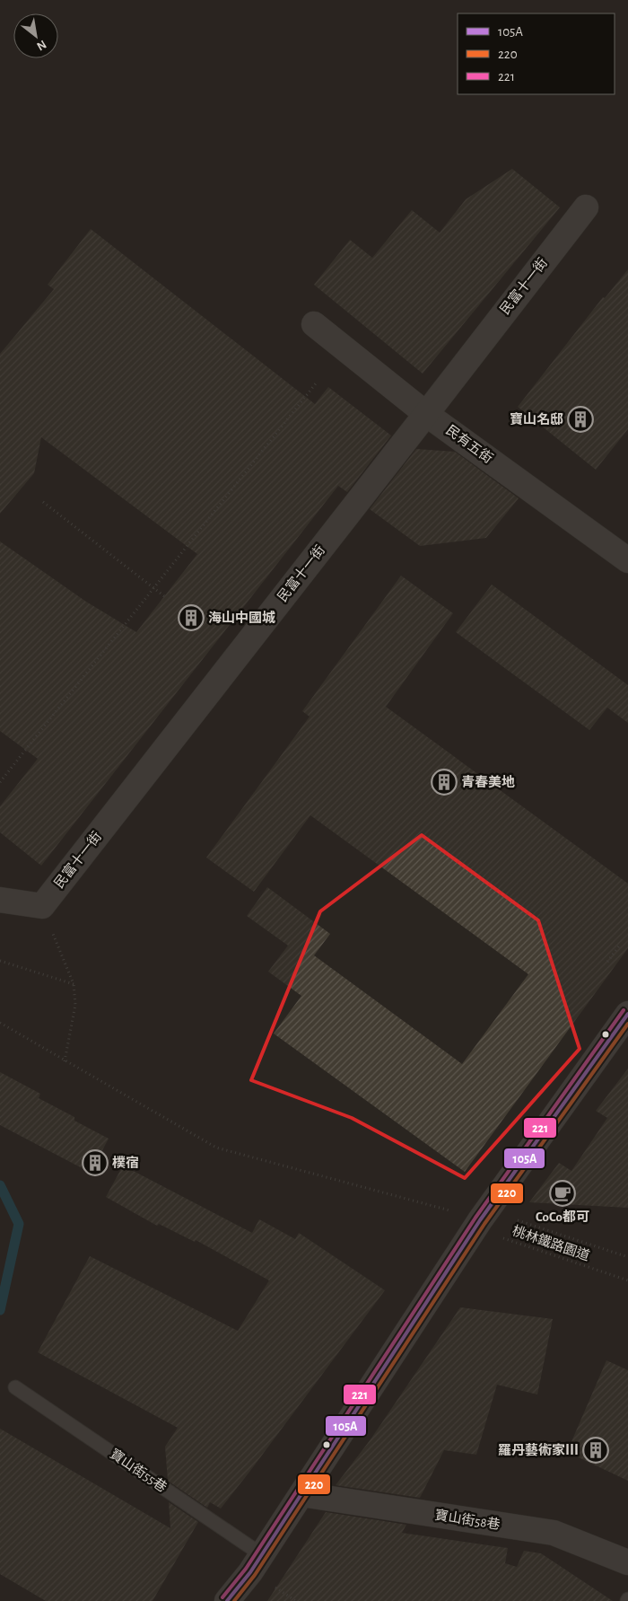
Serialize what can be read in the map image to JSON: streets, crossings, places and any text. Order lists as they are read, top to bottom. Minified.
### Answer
{"streets":{"street":["民富十一街","民有五街","寶山街58巷"],"lane":["寶山街55巷"],"path":["桃林鐵路園道"]},"crossings":[["民富十一街","民有五街"]],"places":{"building":["寶山名邸","海山中國城","青春美地","樸宿","羅丹藝術家Ⅲ"],"cafe":["CoCo都可"]},"lines":["transit line 221","transit line 105A","transit line 220"],"legend":["105A","220","221"],"north":"bottom right"}
